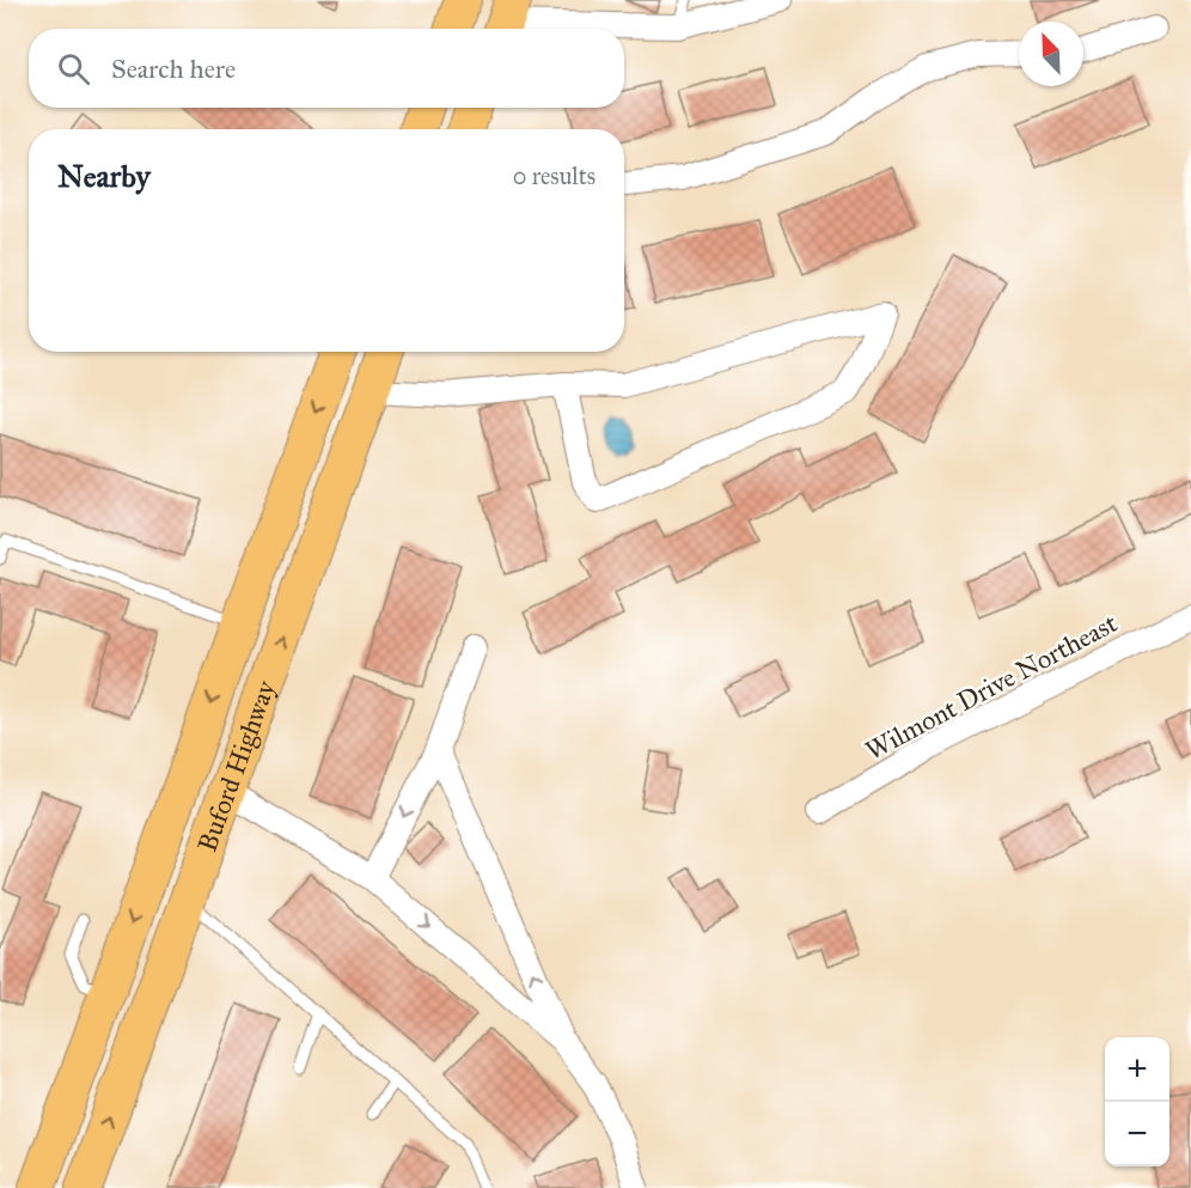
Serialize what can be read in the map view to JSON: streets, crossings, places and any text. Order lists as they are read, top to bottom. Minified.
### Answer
{"streets":{"main road":["Buford Highway"],"street":["Wilmont Drive Northeast"]},"north":"top left","page":{"search":"Search here","heading":["Nearby","0 results"],"map_buttons":["+","−"]}}
